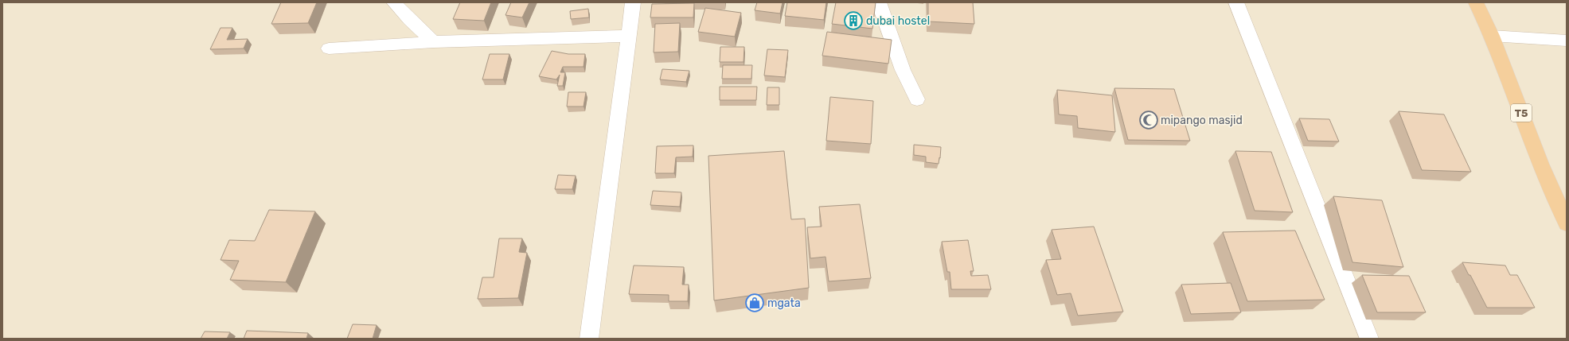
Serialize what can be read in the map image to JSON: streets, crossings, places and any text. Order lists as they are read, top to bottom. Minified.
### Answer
{"streets":{"highway":["T5"]},"places":{"building":["dubai hostel"],"mosque":["mipango masjid"],"shop":["mgata"]}}
